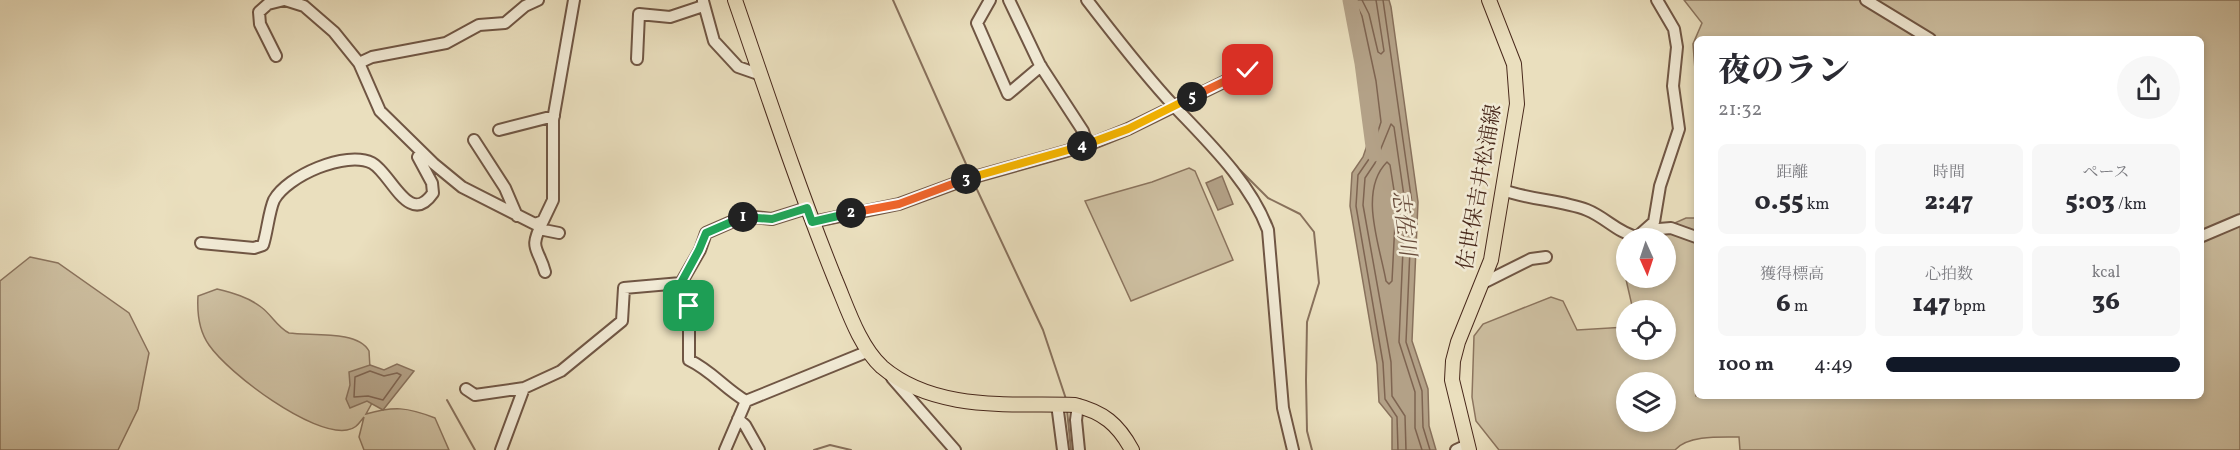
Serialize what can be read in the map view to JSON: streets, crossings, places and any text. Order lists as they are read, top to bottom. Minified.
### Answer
{"streets":{"main road":["佐世保吉井松浦線"]},"water":["志佐川"],"north":"bottom","page":{"heading":["夜のラン","21:32"],"pins":["5","4","3","2","1"],"stats":[["距離","0.55 km"],["時間","2:47"],["ペース","5:03 /km"],["獲得標高","6 m"],["心拍数","147 bpm"],["kcal","36"]],"list":[{"name":"100 m","note":"4:49"}]}}
